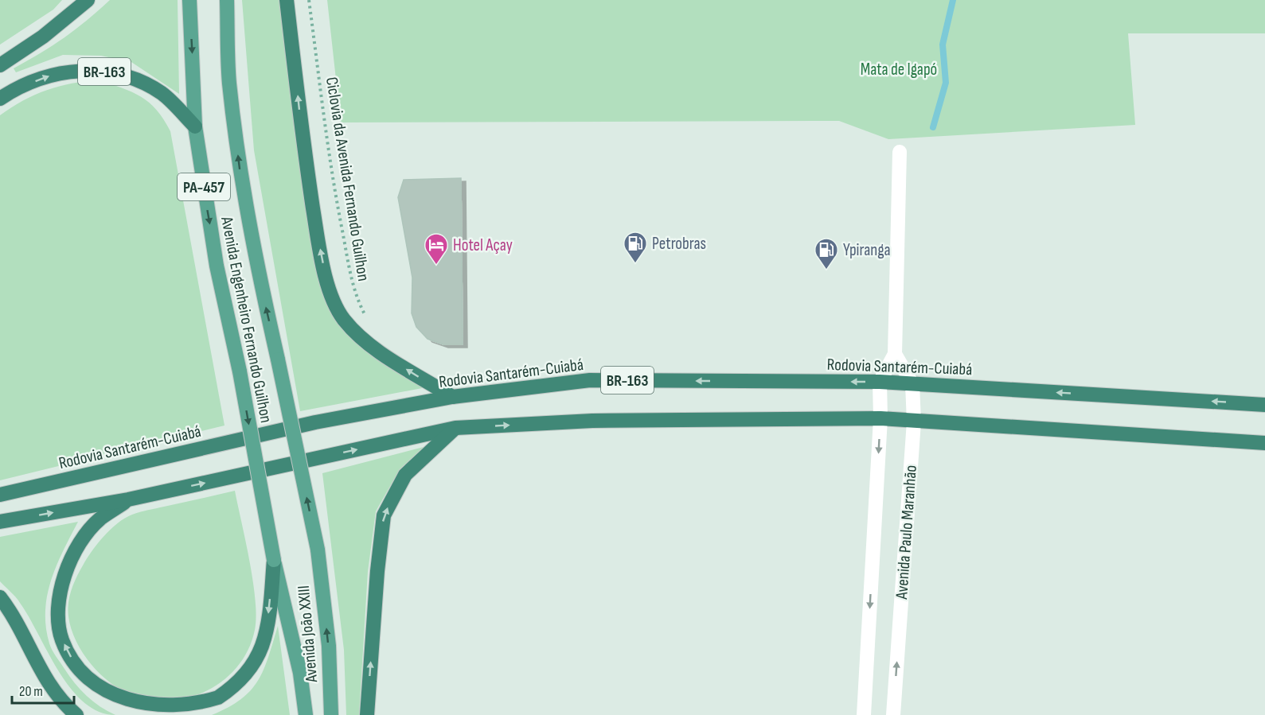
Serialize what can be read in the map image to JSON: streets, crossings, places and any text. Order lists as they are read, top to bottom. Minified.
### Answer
{"streets":{"highway":["BR-163","Rodovia Santarém-Cuiabá"],"main road":["PA-457","Avenida Engenheiro Fernando Guilhon","Avenida João XXIII"],"street":["Avenida Paulo Maranhão"],"path":["Ciclovia da Avenida Fernando Guilhon"]},"crossings":[["BR-163","Avenida Engenheiro Fernando Guilhon"],["Avenida Engenheiro Fernando Guilhon","Avenida João XXIII"],["Rodovia Santarém-Cuiabá","Avenida Paulo Maranhão"]],"one_way":["Avenida João XXIII"],"parks":["Mata de Igapó"],"places":{"fuel station":["Petrobras","Ypiranga"],"hotel":["Hotel Açay"]},"scale_bar":"20 m"}
